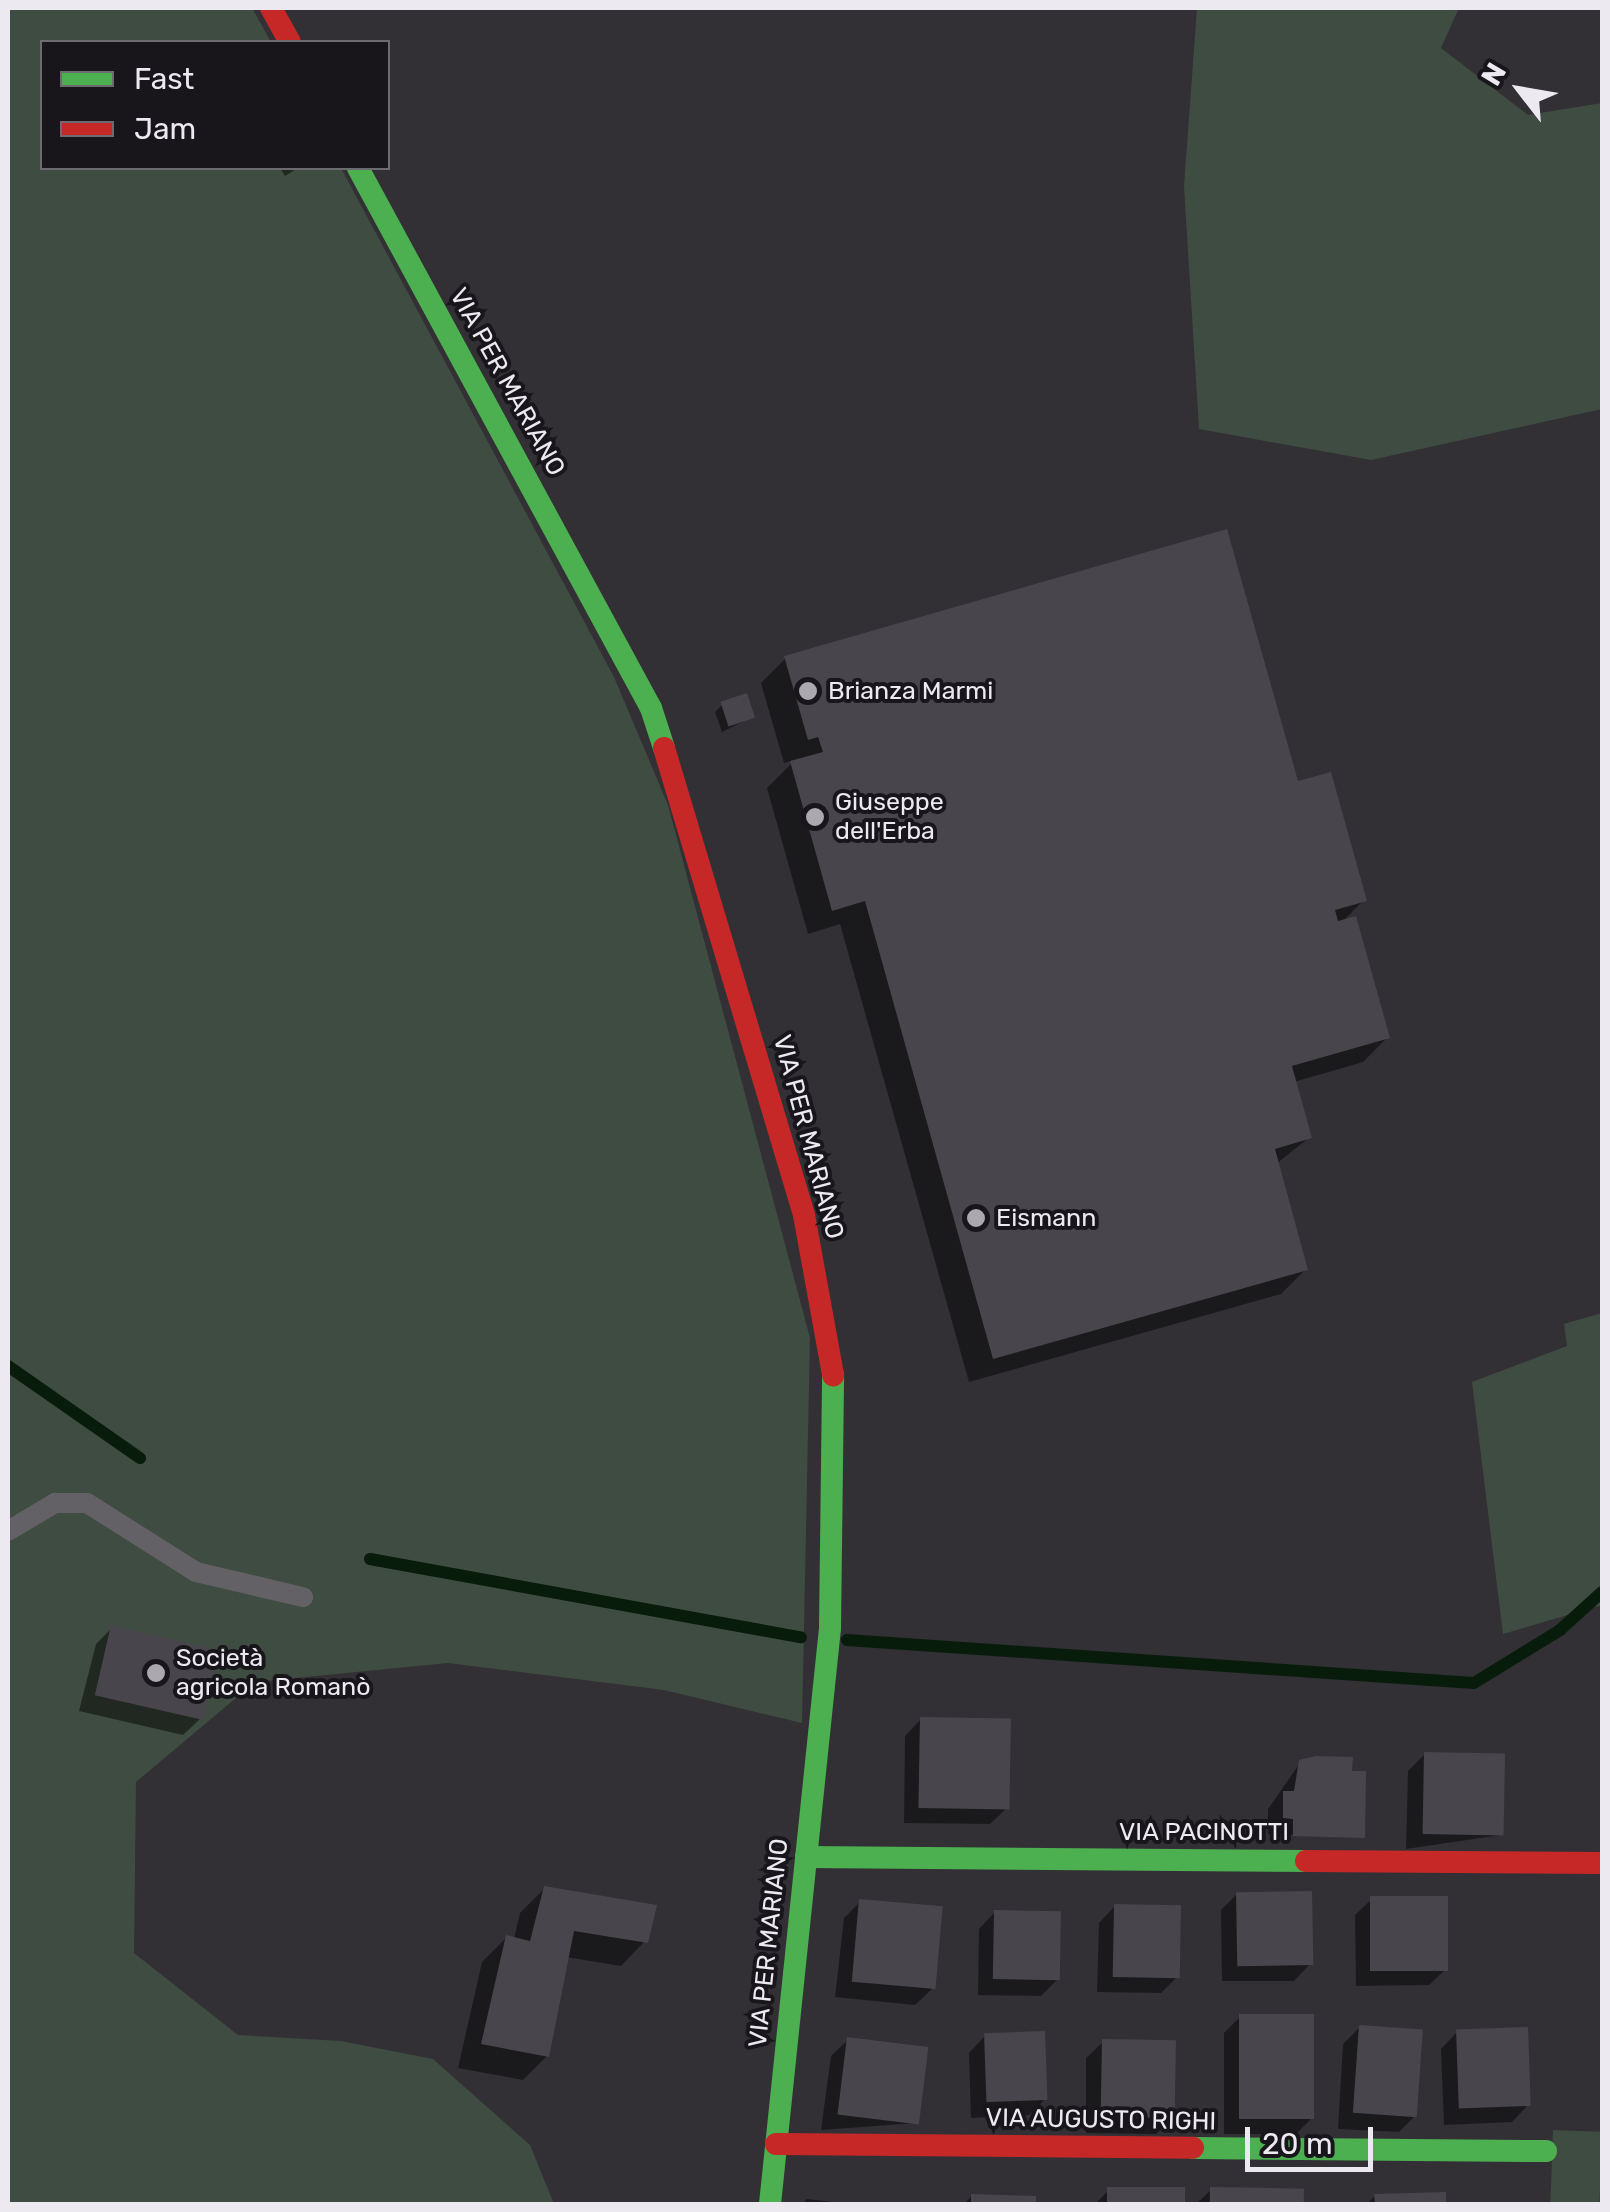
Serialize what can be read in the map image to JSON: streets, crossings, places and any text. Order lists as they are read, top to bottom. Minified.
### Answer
{"streets":{"street":["VIA PER MARIANO","VIA PACINOTTI","VIA AUGUSTO RIGHI"]},"crossings":[["VIA PER MARIANO","VIA PACINOTTI"],["VIA PER MARIANO","VIA AUGUSTO RIGHI"]],"places":["Brianza Marmi","Giuseppe dell'Erba","Eismann","Società agricola Romanò"],"legend":["Fast","Jam"],"scale_bar":"20 m","north":"top left"}
